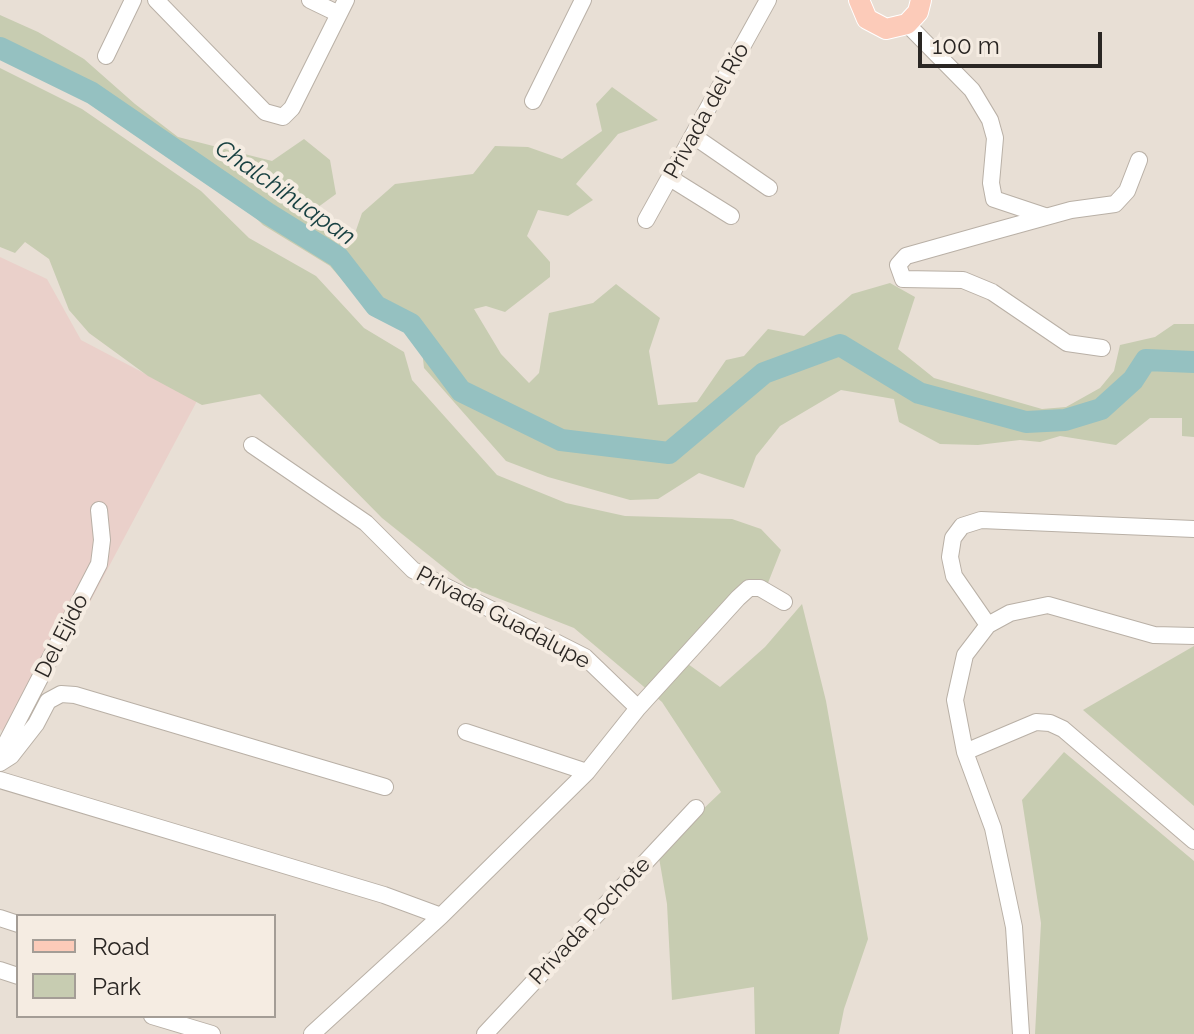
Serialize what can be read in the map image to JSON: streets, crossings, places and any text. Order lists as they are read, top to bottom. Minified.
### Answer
{"streets":{"street":["Privada del Río","Privada Guadalupe","Del Ejido","Privada Pochote"]},"water":["Chalchihuapan"],"legend":["Road","Park"],"scale_bar":"100 m"}
